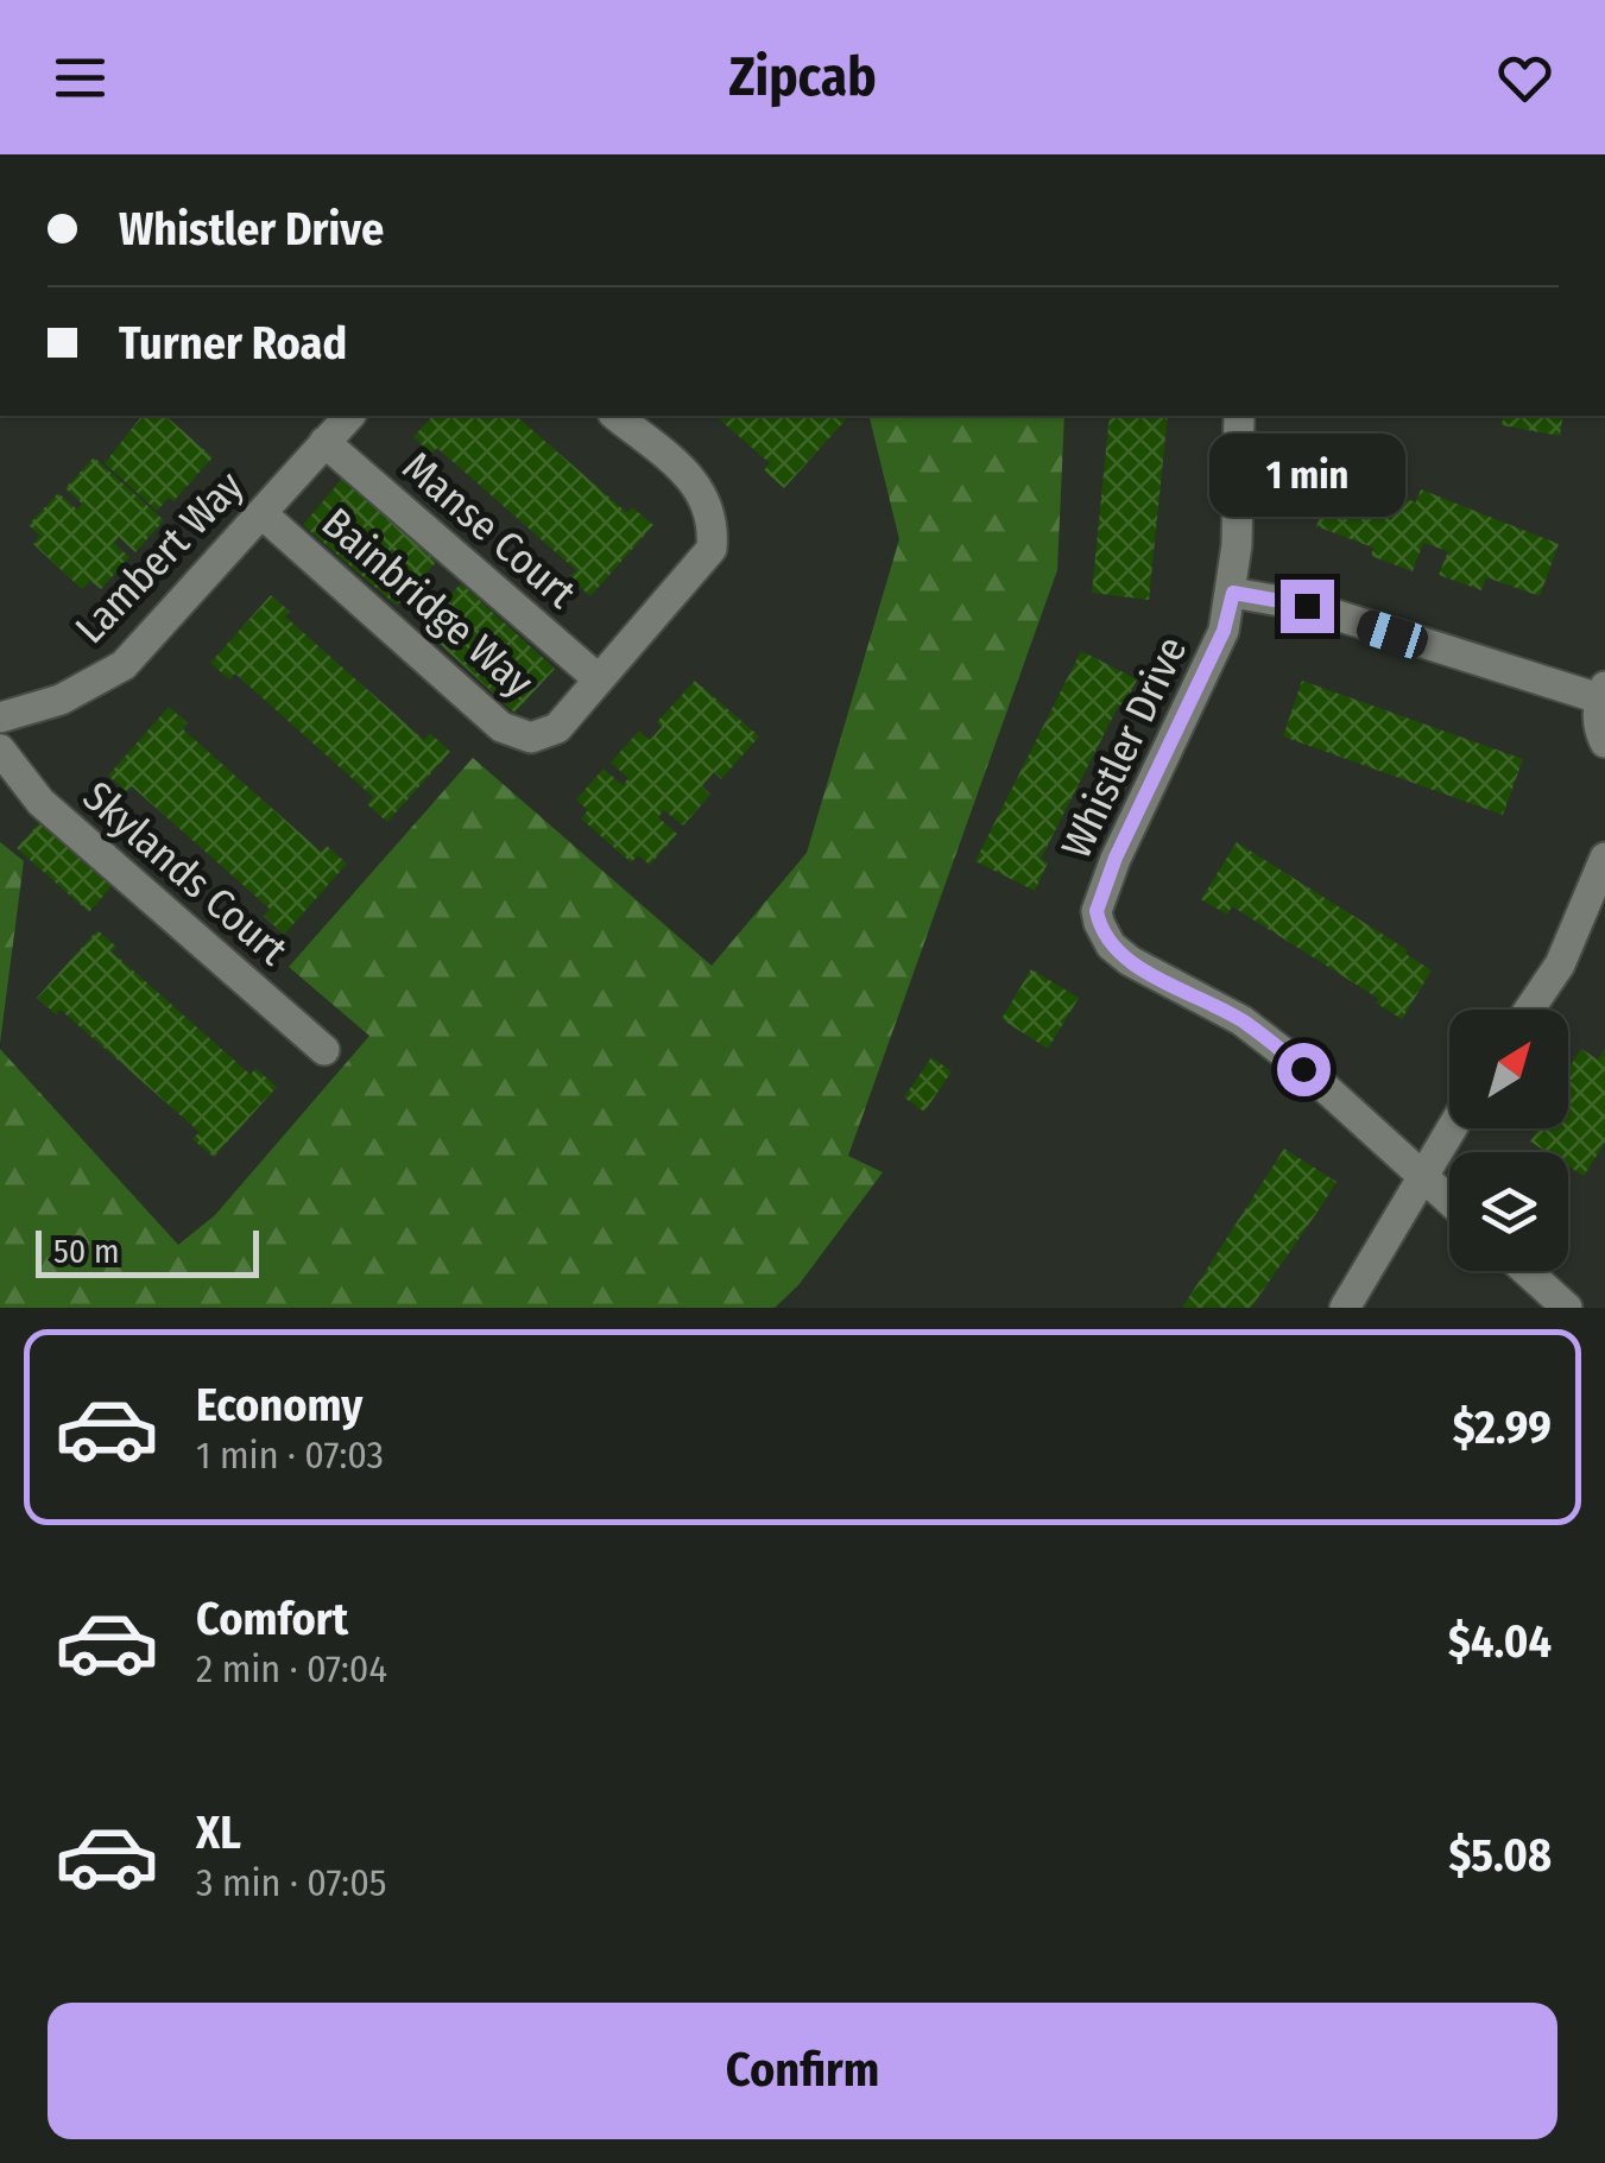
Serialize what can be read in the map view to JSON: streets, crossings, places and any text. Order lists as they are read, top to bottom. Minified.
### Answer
{"streets":{"street":["Manse Court","Lambert Way","Bainbridge Way","Whistler Drive","Skylands Court"]},"crossings":[["Manse Court","Lambert Way"],["Manse Court","Bainbridge Way"],["Lambert Way","Bainbridge Way"]],"scale_bar":"50 m","north":"top right","page":{"header":"Zipcab","banner":["Whistler Drive","Turner Road"],"bubble":"1 min","scale":"50 m","list":[{"name":"Economy","note":"1 min · 07:03","value":"$2.99"},{"name":"Comfort","note":"2 min · 07:04","value":"$4.04"},{"name":"XL","note":"3 min · 07:05","value":"$5.08"}],"buttons":"Confirm"}}
